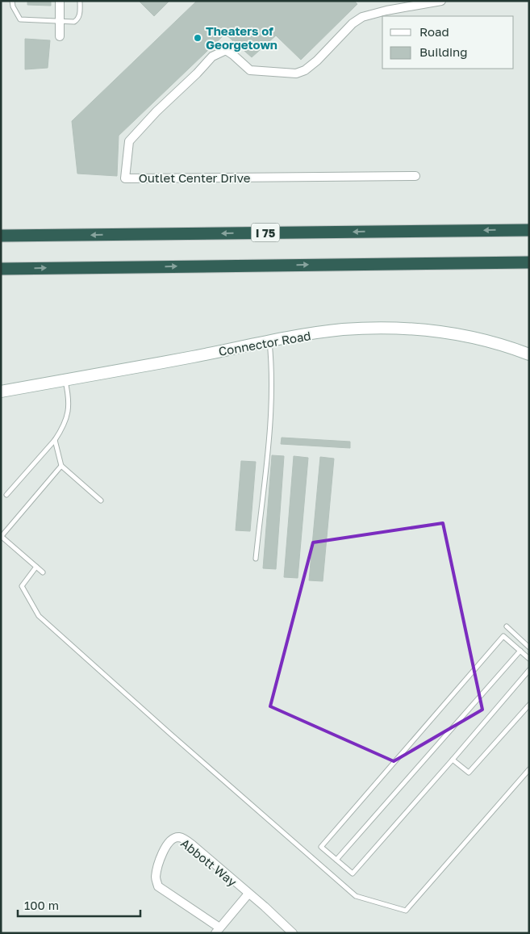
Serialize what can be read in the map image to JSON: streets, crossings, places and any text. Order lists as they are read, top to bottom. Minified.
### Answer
{"streets":{"highway":["I 75"],"main road":["Connector Road"],"street":["Outlet Center Drive","Abbott Way"]},"places":["Theaters of Georgetown"],"legend":["Road","Building"],"scale_bar":"100 m"}
